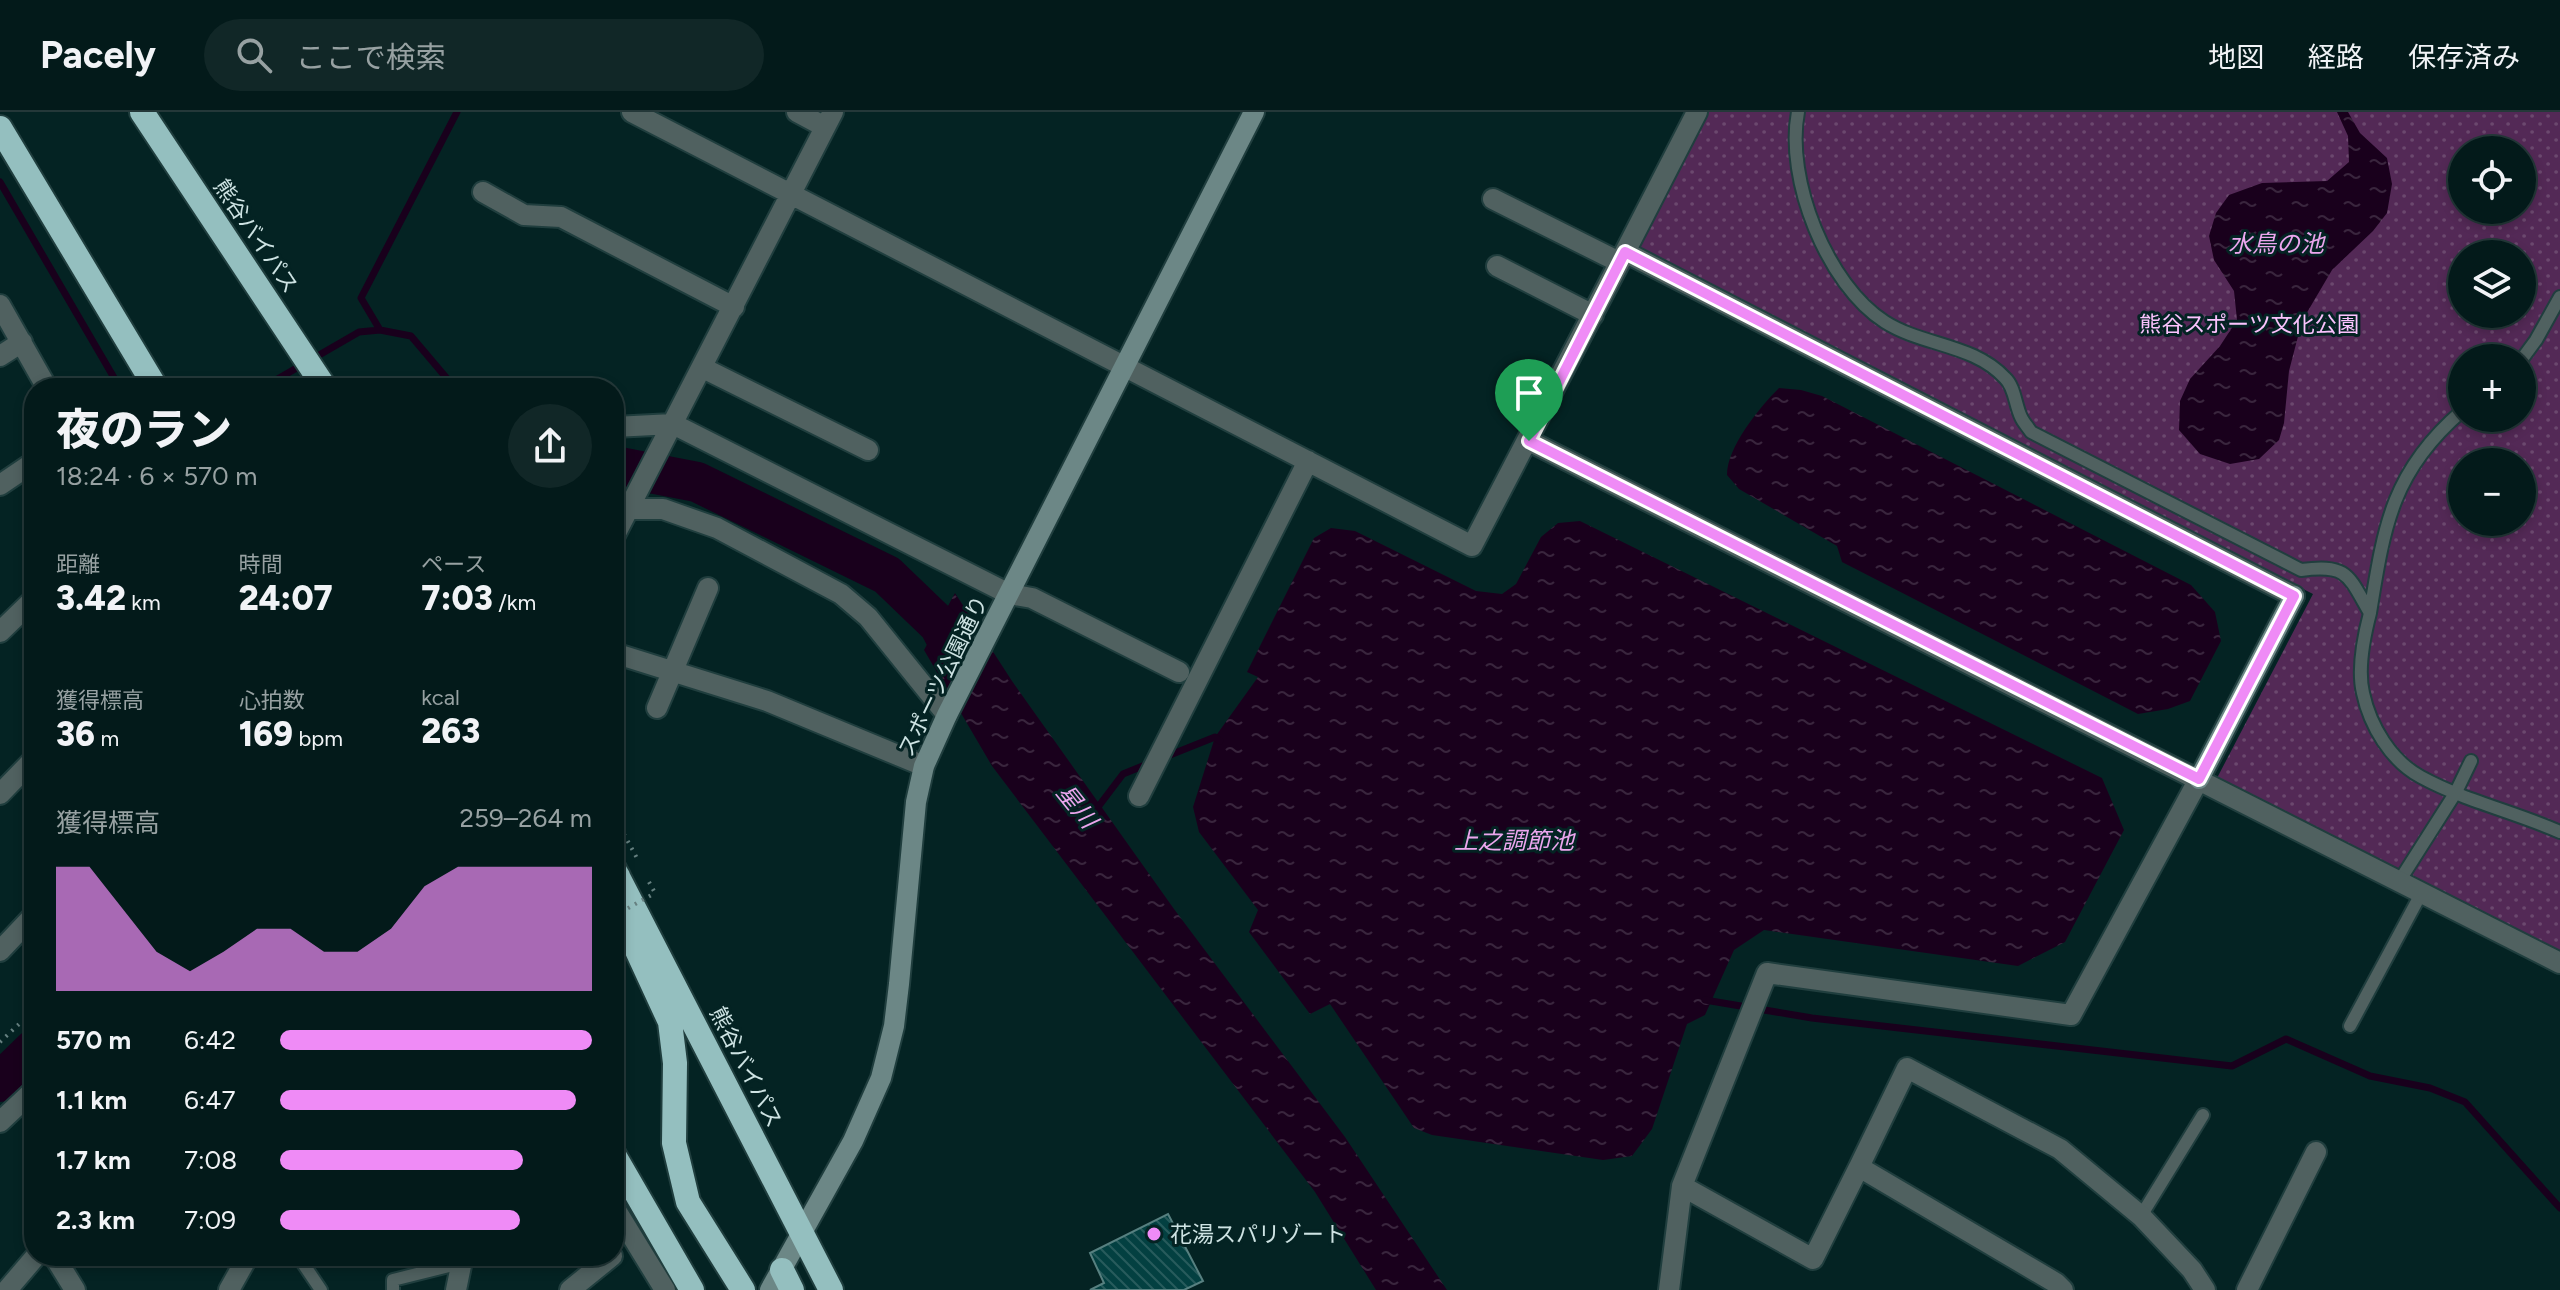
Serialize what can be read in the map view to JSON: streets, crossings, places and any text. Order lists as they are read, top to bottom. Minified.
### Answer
{"streets":{"highway":["熊谷バイパス"],"street":["スポーツ公園通り"]},"crossings":[["熊谷バイパス","スポーツ公園通り"]],"water":["水鳥の池","星川","上之調節池"],"parks":["熊谷スポーツ文化公園"],"places":["花湯スパリゾート"],"page":{"header":"Pacely","search":"ここで検索","nav":["地図","経路","保存済み"],"map_buttons":["+","−"],"heading":["夜のラン","18:24 · 6 × 570 m"],"stats":[["距離","3.42 km"],["時間","24:07"],["ペース","7:03 /km"],["獲得標高","36 m"],["心拍数","169 bpm"],["kcal","263"]],"chart":["獲得標高","259–264 m"],"list":[{"name":"570 m","note":"6:42"},{"name":"1.1 km","note":"6:47"},{"name":"1.7 km","note":"7:08"},{"name":"2.3 km","note":"7:09"}]}}
